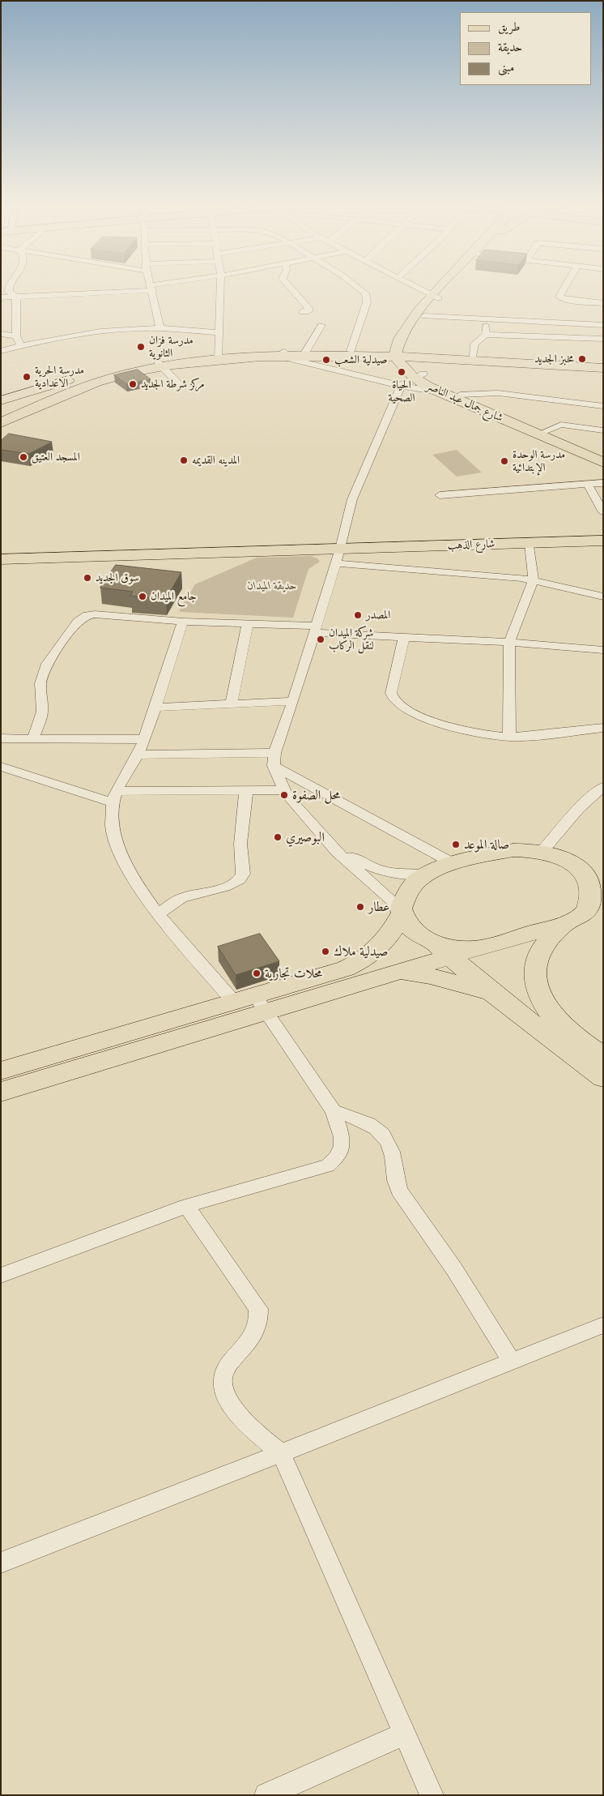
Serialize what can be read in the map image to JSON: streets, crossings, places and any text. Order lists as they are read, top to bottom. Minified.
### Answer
{"streets":{"main road":["شارع جمال عبد الناصر","شارع الذهب"]},"parks":["حديقة الميدان"],"places":["مدرسة فزان الثانوية","مخبز الجديد","صيدلية الشعب","الحياة الصحية","مدرسة الحرية الاعدادية","مركز شرطة الجديد","المسجد العتيق","المدينه القديمه","مدرسة الوحدة الإبتدائية","سوق الجديد","جامع الميدان","المصدر","شركة الميدان لنقل الركاب","محل الصفوة","البوصيري","صالة الموعد","عطار","صيدلية ملاك","محلات تجارية"],"legend":["طريق","حديقة","مبنى"]}
